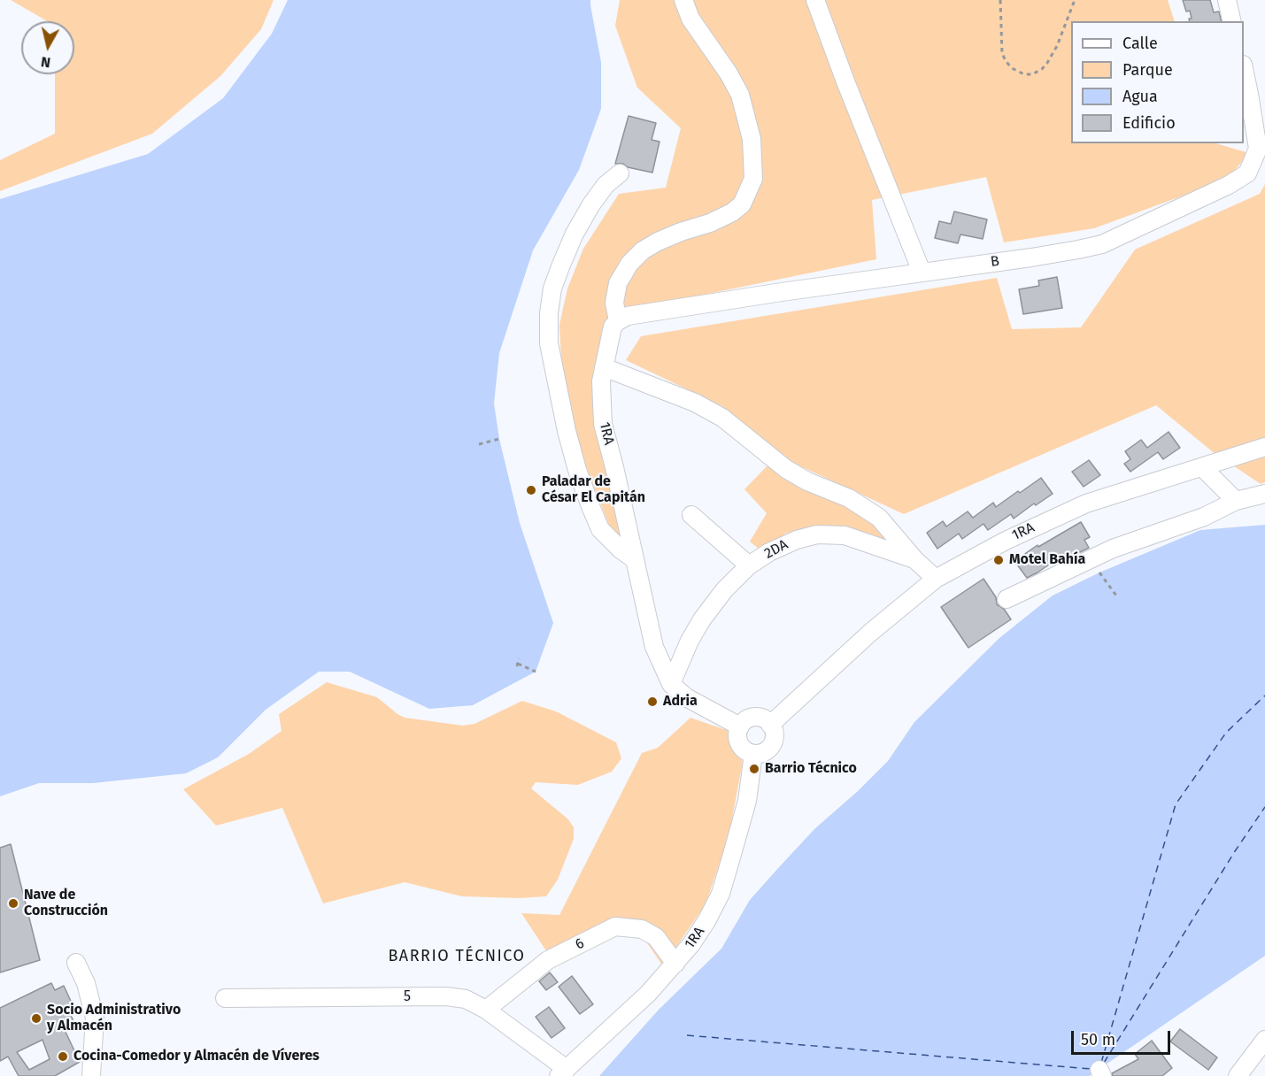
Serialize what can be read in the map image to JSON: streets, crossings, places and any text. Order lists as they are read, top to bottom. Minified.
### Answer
{"streets":{"street":["B","1RA","2DA","6","5"]},"crossings":[["B","1RA"],["1RA","2DA"],["1RA","6"],["1RA","5"],["6","5"]],"districts":["BARRIO TÉCNICO"],"places":["Paladar de César El Capitán","Motel Bahía","Adria","Barrio Técnico","Nave de Construcción","Socio Administrativo y Almacén","Cocina-Comedor y Almacén de Víveres"],"legend":["Calle","Parque","Agua","Edificio"],"scale_bar":"50 m","north":"bottom"}
